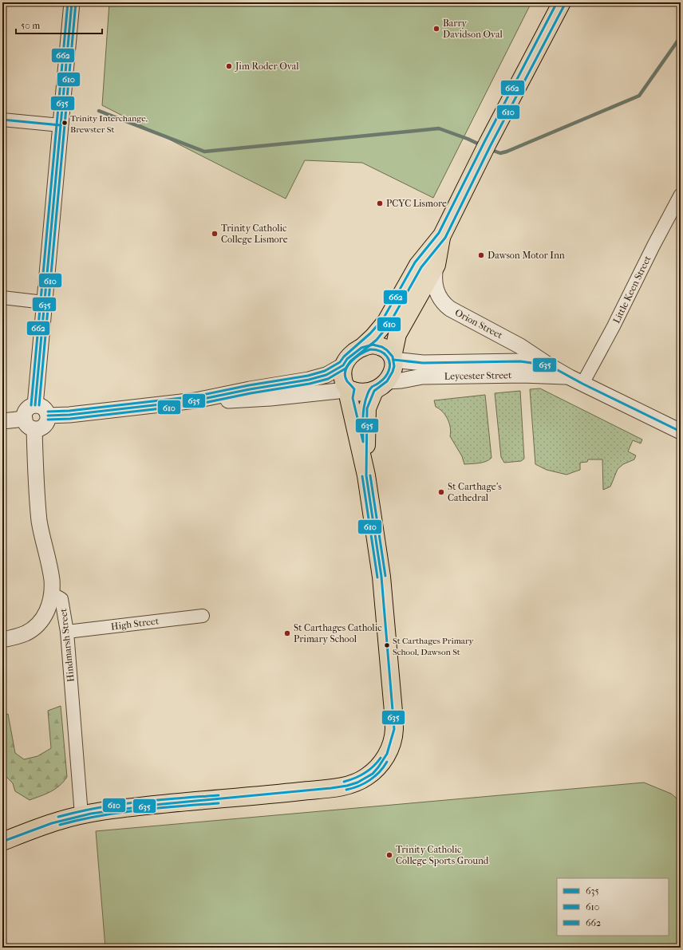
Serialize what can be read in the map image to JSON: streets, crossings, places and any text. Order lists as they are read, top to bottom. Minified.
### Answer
{"streets":{"street":["Little Keen Street","Orion Street","Leycester Street","High Street","Hindmarsh Street"]},"crossings":[["Little Keen Street","Orion Street"],["Little Keen Street","Leycester Street"],["Orion Street","Leycester Street"],["High Street","Hindmarsh Street"]],"places":["Barry Davidson Oval","Jim Roder Oval","Trinity Interchange, Brewster St","PCYC Lismore","Trinity Catholic College Lismore","Dawson Motor Inn","St Carthage's Cathedral","St Carthages Catholic Primary School","St Carthages Primary School, Dawson St","Trinity Catholic College Sports Ground"],"lines":["transit line 635","transit line 610","transit line 662"],"legend":["635","610","662"],"scale_bar":"50 m"}
